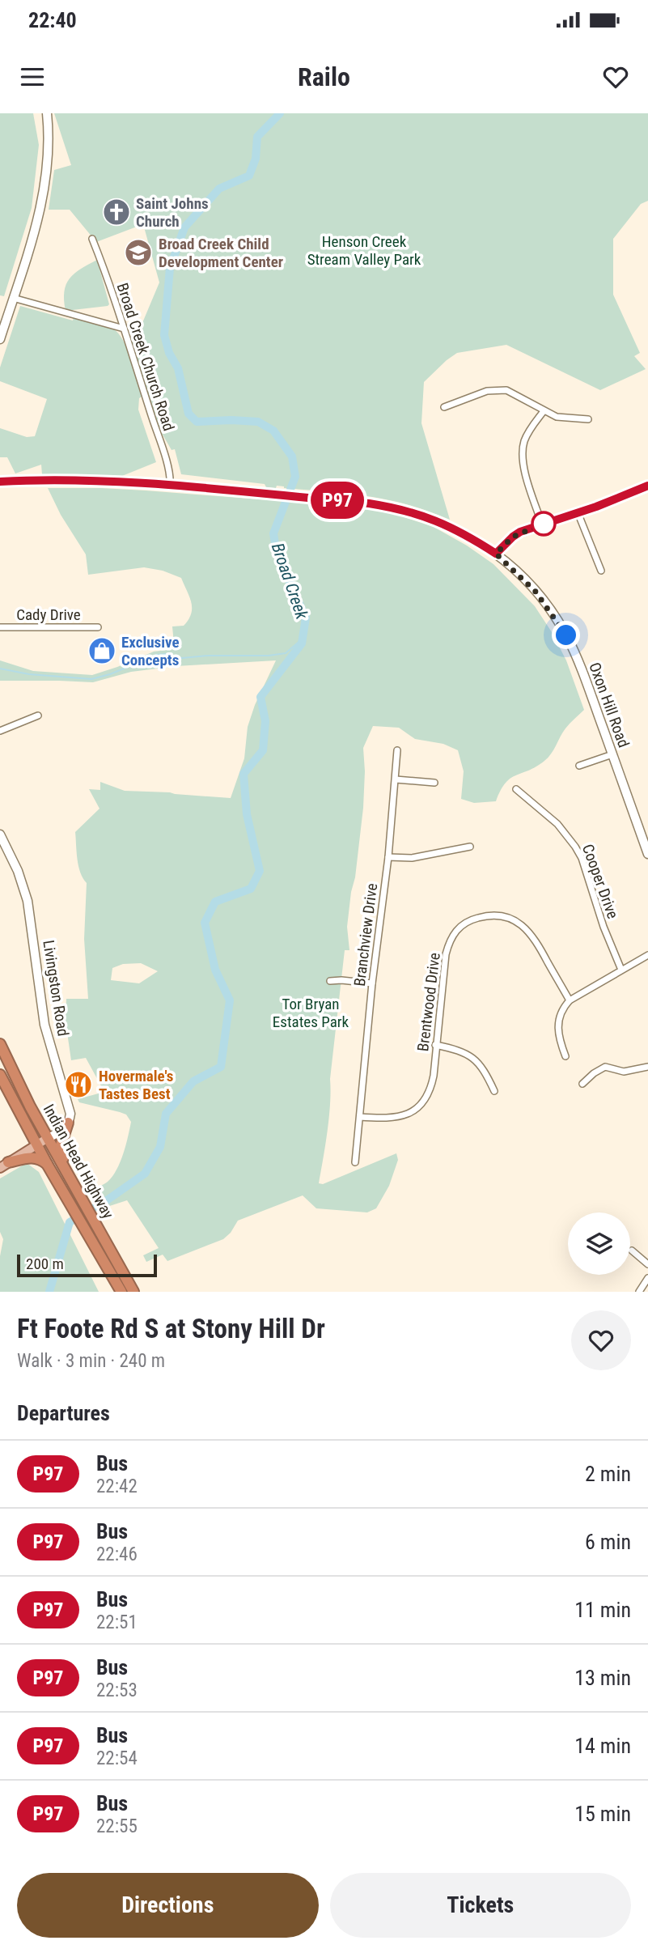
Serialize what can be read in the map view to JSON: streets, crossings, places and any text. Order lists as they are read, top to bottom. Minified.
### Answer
{"streets":{"highway":["Indian Head Highway"],"main road":["Oxon Hill Road","Livingston Road"],"street":["Broad Creek Church Road","Cady Drive","Cooper Drive","Branchview Drive","Brentwood Drive"]},"crossings":[["Broad Creek Church Road","Oxon Hill Road"],["Branchview Drive","Brentwood Drive"]],"water":["Broad Creek"],"parks":["Henson Creek Stream Valley Park","Tor Bryan Estates Park"],"places":{"church":["Saint Johns Church"],"school or university":["Broad Creek Child Development Center"],"shop":["Exclusive Concepts"],"restaurant":["Hovermale's Tastes Best"]},"lines":["bus line P97"],"scale_bar":"200 m","page":{"status":"22:40","header":"Railo","on_map":"P97","scale":"200 m","heading":[["Ft Foote Rd S at Stony Hill Dr","Walk · 3 min · 240 m"],"Departures"],"list":[{"mark":"P97","name":"Bus","note":"22:42","value":"2 min"},{"mark":"P97","name":"Bus","note":"22:46","value":"6 min"},{"mark":"P97","name":"Bus","note":"22:51","value":"11 min"},{"mark":"P97","name":"Bus","note":"22:53","value":"13 min"},{"mark":"P97","name":"Bus","note":"22:54","value":"14 min"},{"mark":"P97","name":"Bus","note":"22:55","value":"15 min"}],"buttons":["Directions","Tickets"]}}
